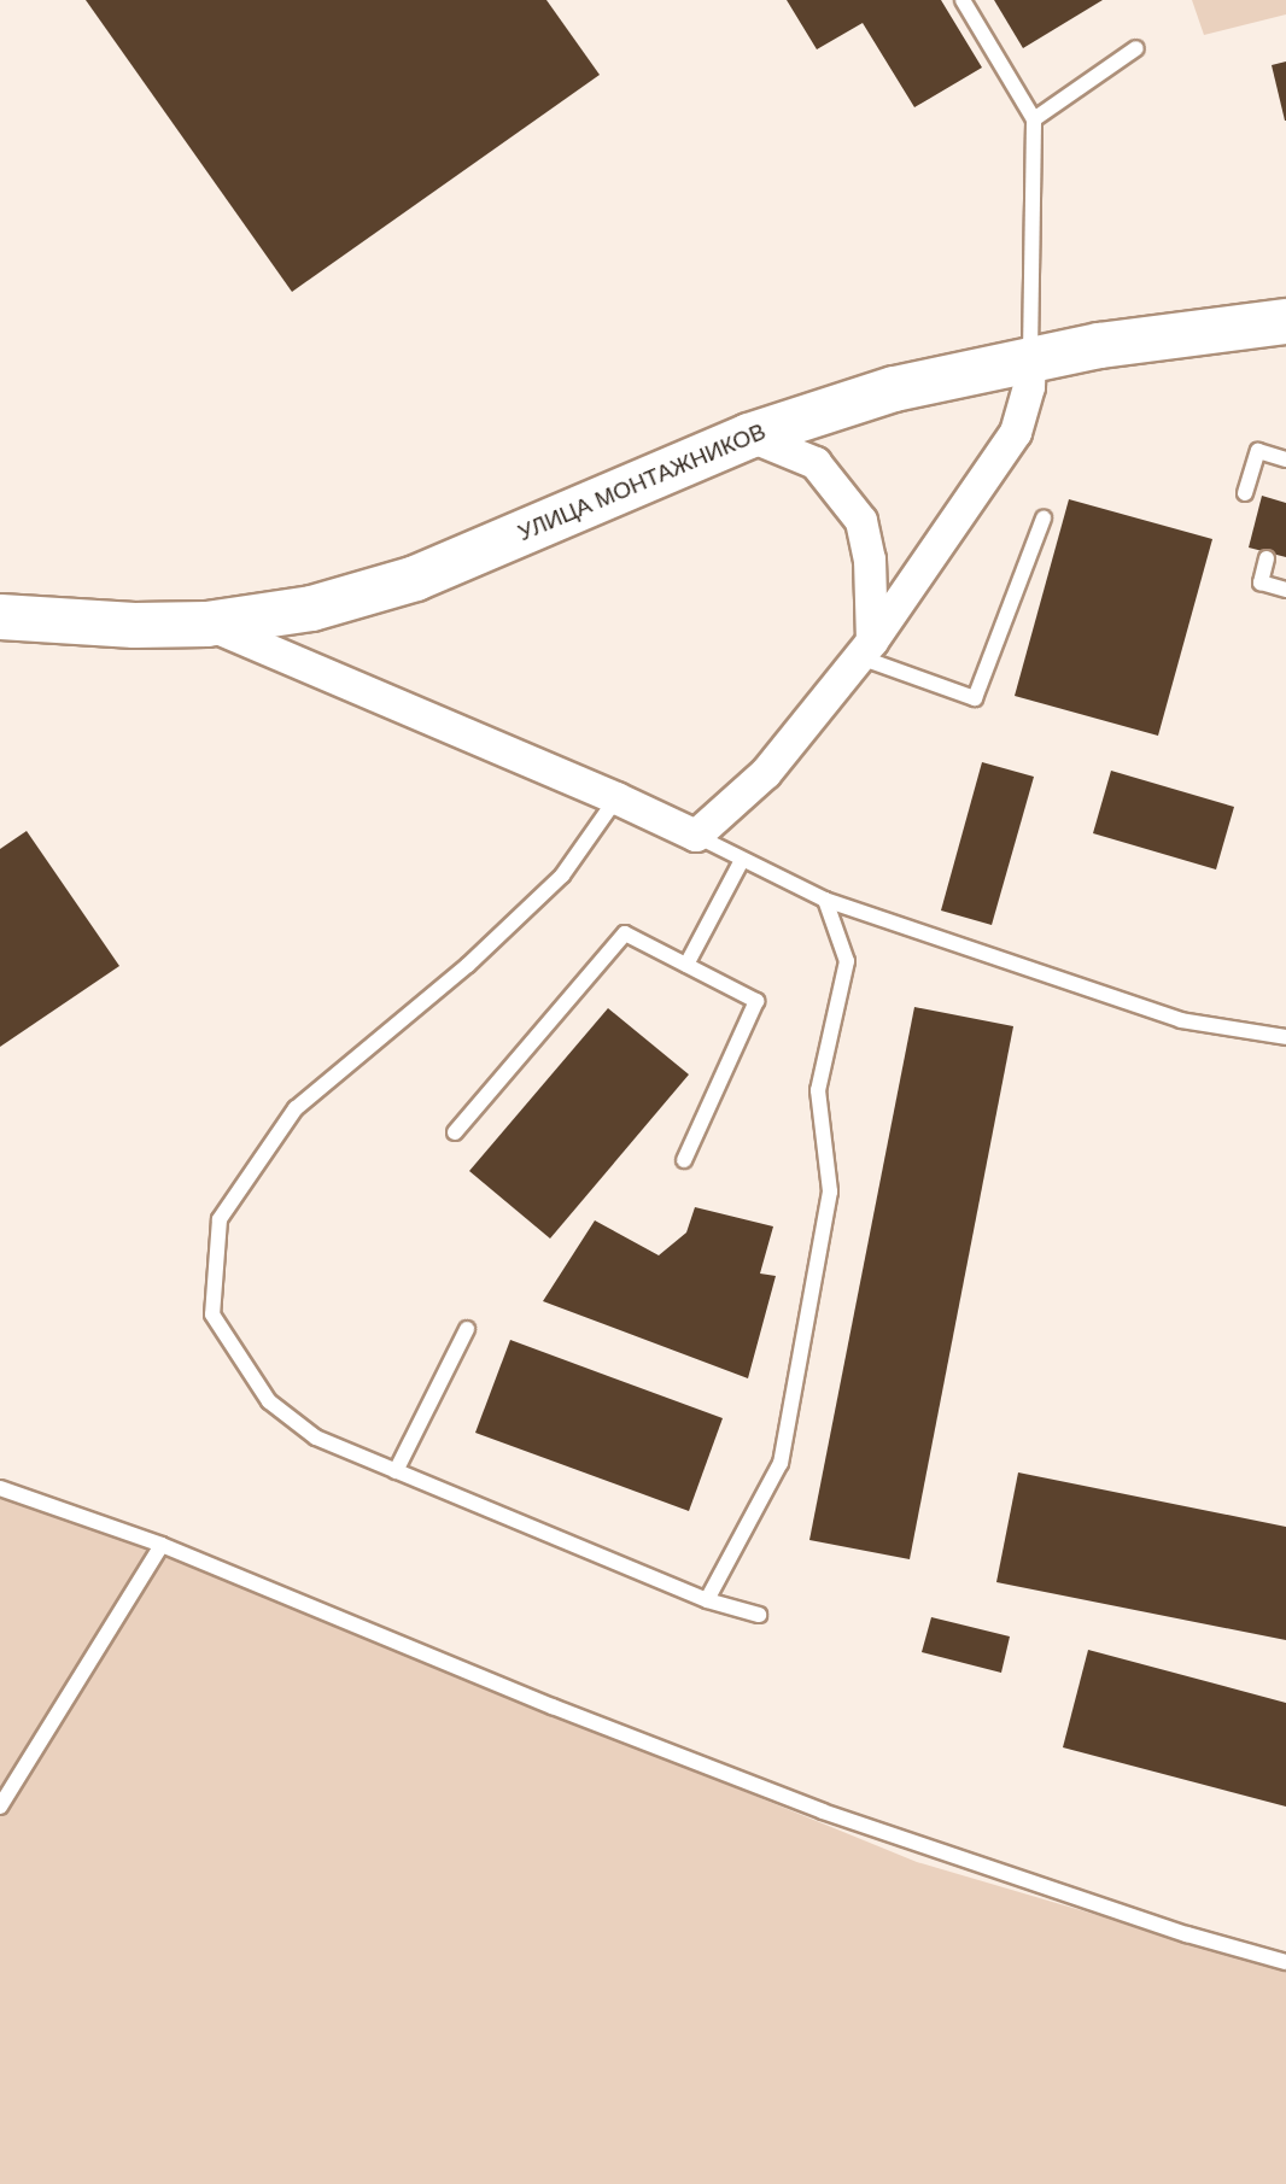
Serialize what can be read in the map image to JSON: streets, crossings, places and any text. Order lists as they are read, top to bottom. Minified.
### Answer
{"streets":{"main road":["УЛИЦА МОНТАЖНИКОВ"]}}
